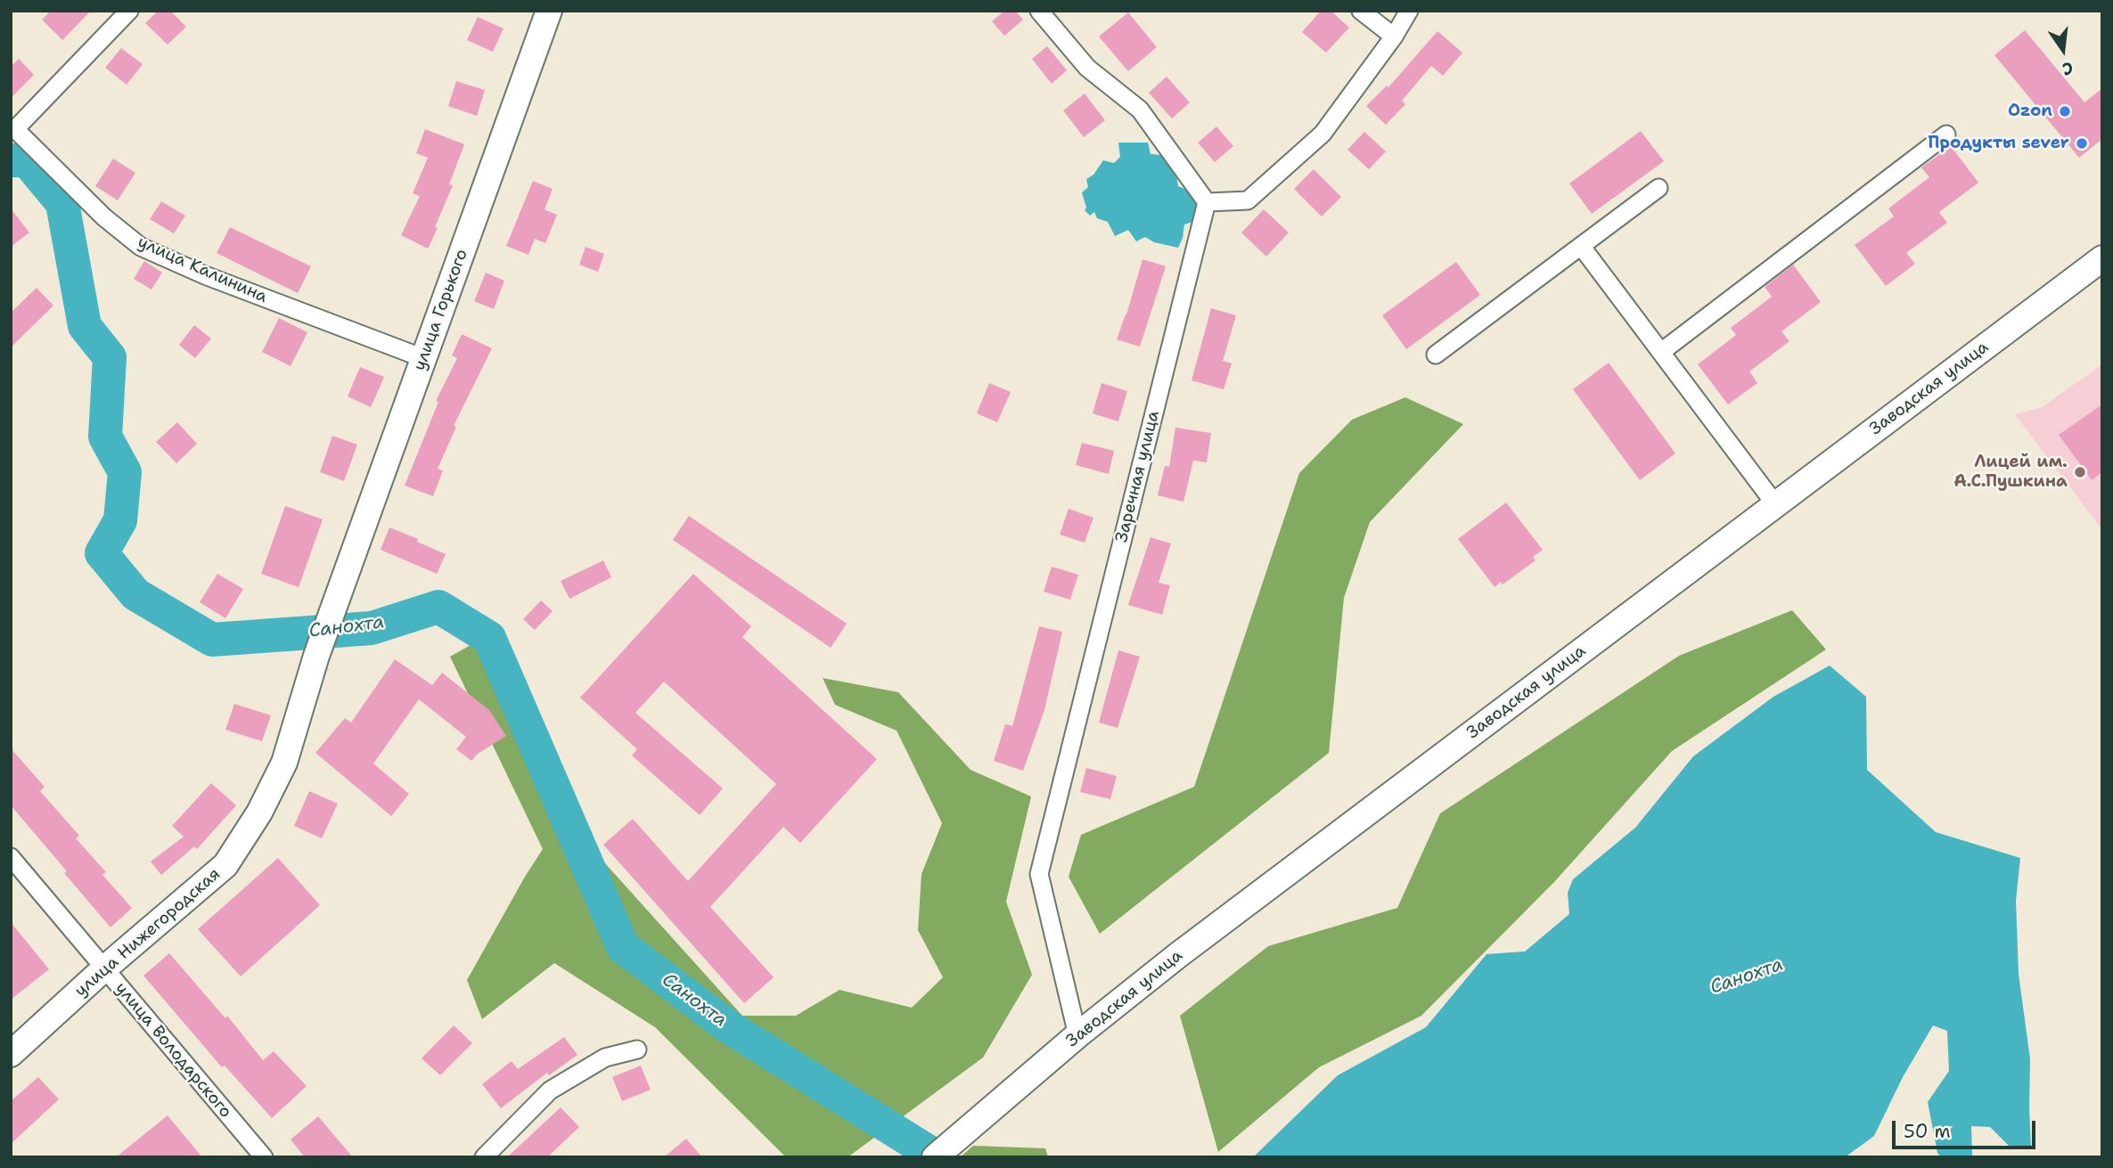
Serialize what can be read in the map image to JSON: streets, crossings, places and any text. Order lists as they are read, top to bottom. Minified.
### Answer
{"streets":{"main road":["улица Горького","Заводская улица","улица Нижегородская"],"street":["улица Калинина","Заречная улица","улица Володарского"]},"crossings":[["улица Калинина","улица Горького"],["улица Горького","улица Нижегородская"],["Заводская улица","Заречная улица"],["улица Нижегородская","улица Володарского"]],"water":["Санохта"],"places":["Ozon","Продукты sever","Лицей им. А.С.Пушкина"],"scale_bar":"50 m","north":"bottom"}
